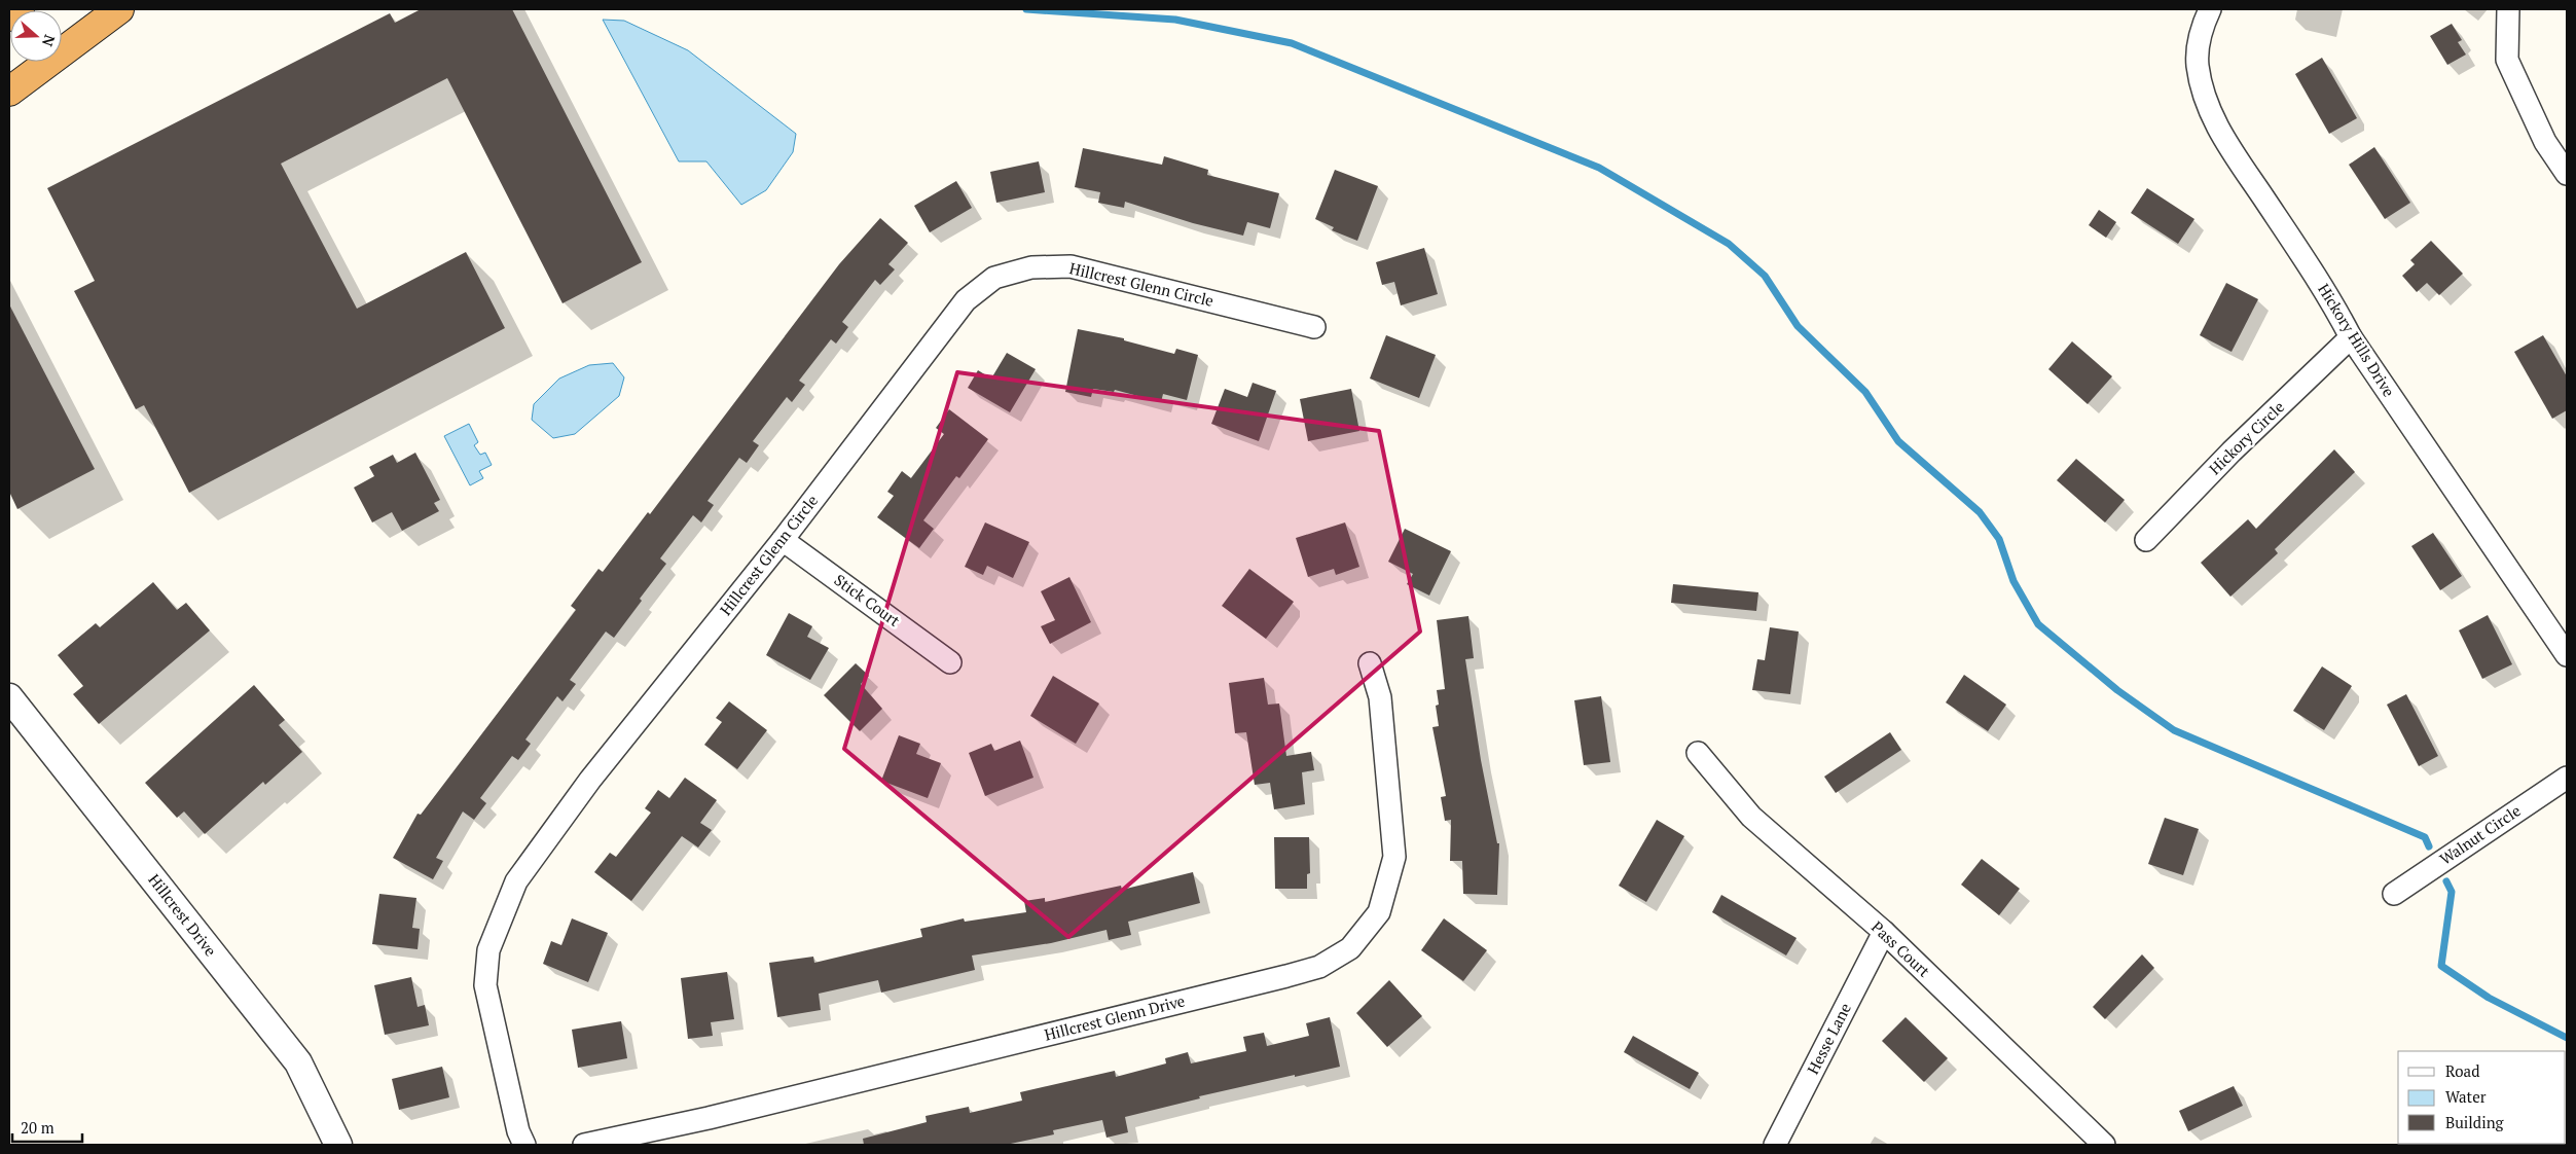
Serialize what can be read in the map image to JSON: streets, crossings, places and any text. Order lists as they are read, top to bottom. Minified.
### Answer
{"streets":{"street":["Hillcrest Glenn Circle","Hickory Hills Drive","Hickory Circle","Stick Court","Walnut Circle","Hillcrest Drive","Pass Court","Hillcrest Glenn Drive","Hesse Lane"]},"crossings":[["Hillcrest Glenn Circle","Stick Court"],["Hickory Hills Drive","Hickory Circle"],["Pass Court","Hesse Lane"]],"legend":["Road","Water","Building"],"scale_bar":"20 m","north":"right"}
